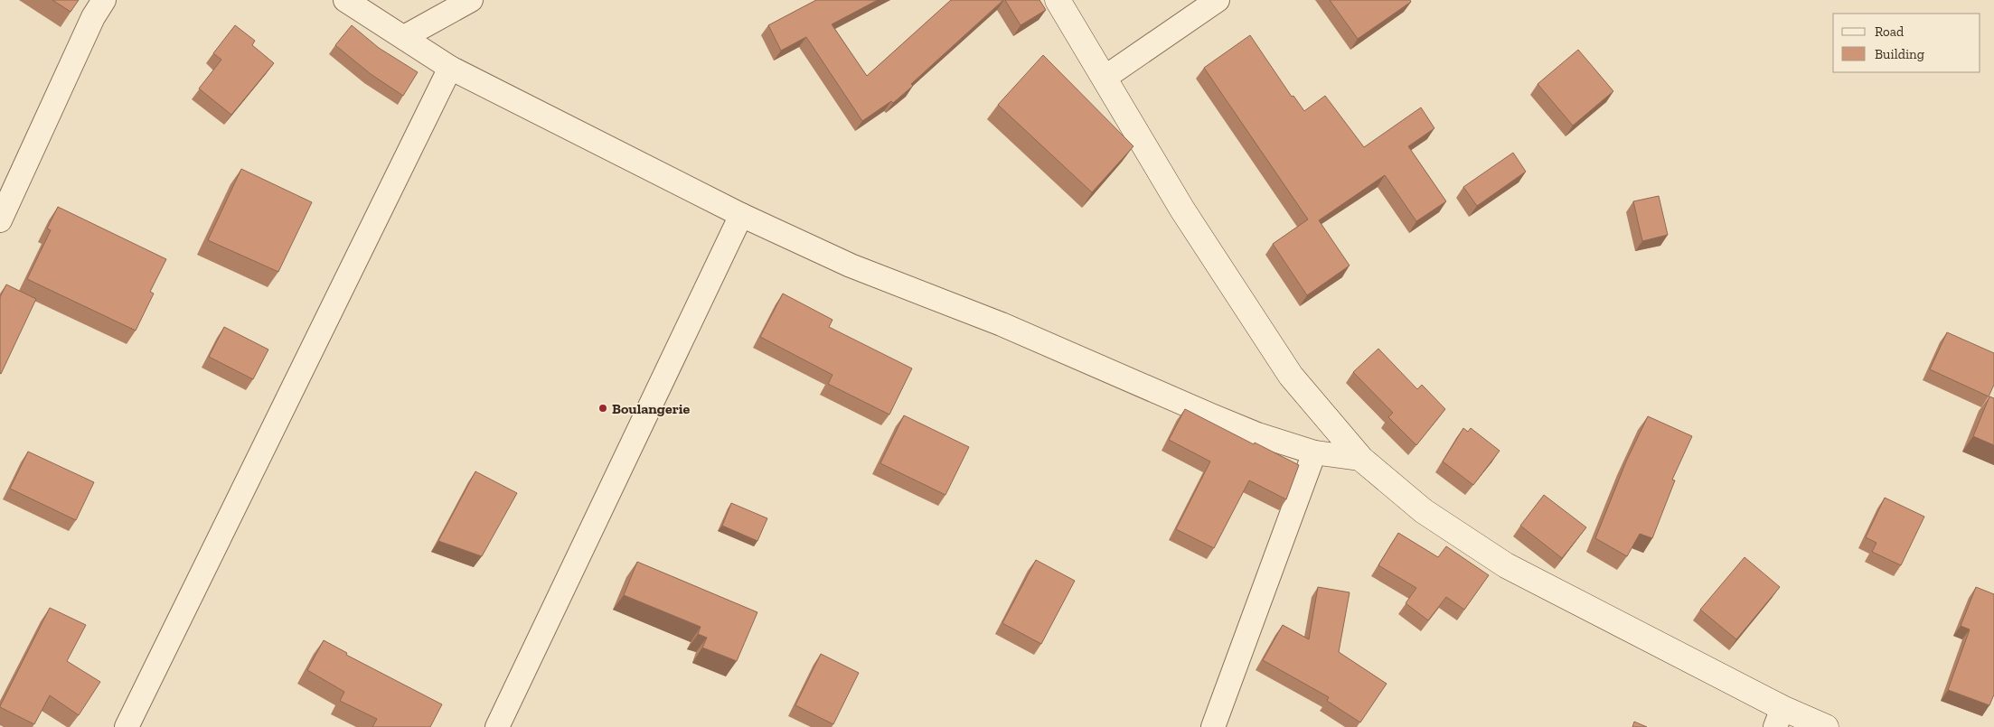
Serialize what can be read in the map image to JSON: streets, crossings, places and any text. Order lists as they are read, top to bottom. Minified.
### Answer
{"places":["Boulangerie"],"legend":["Road","Building"]}
